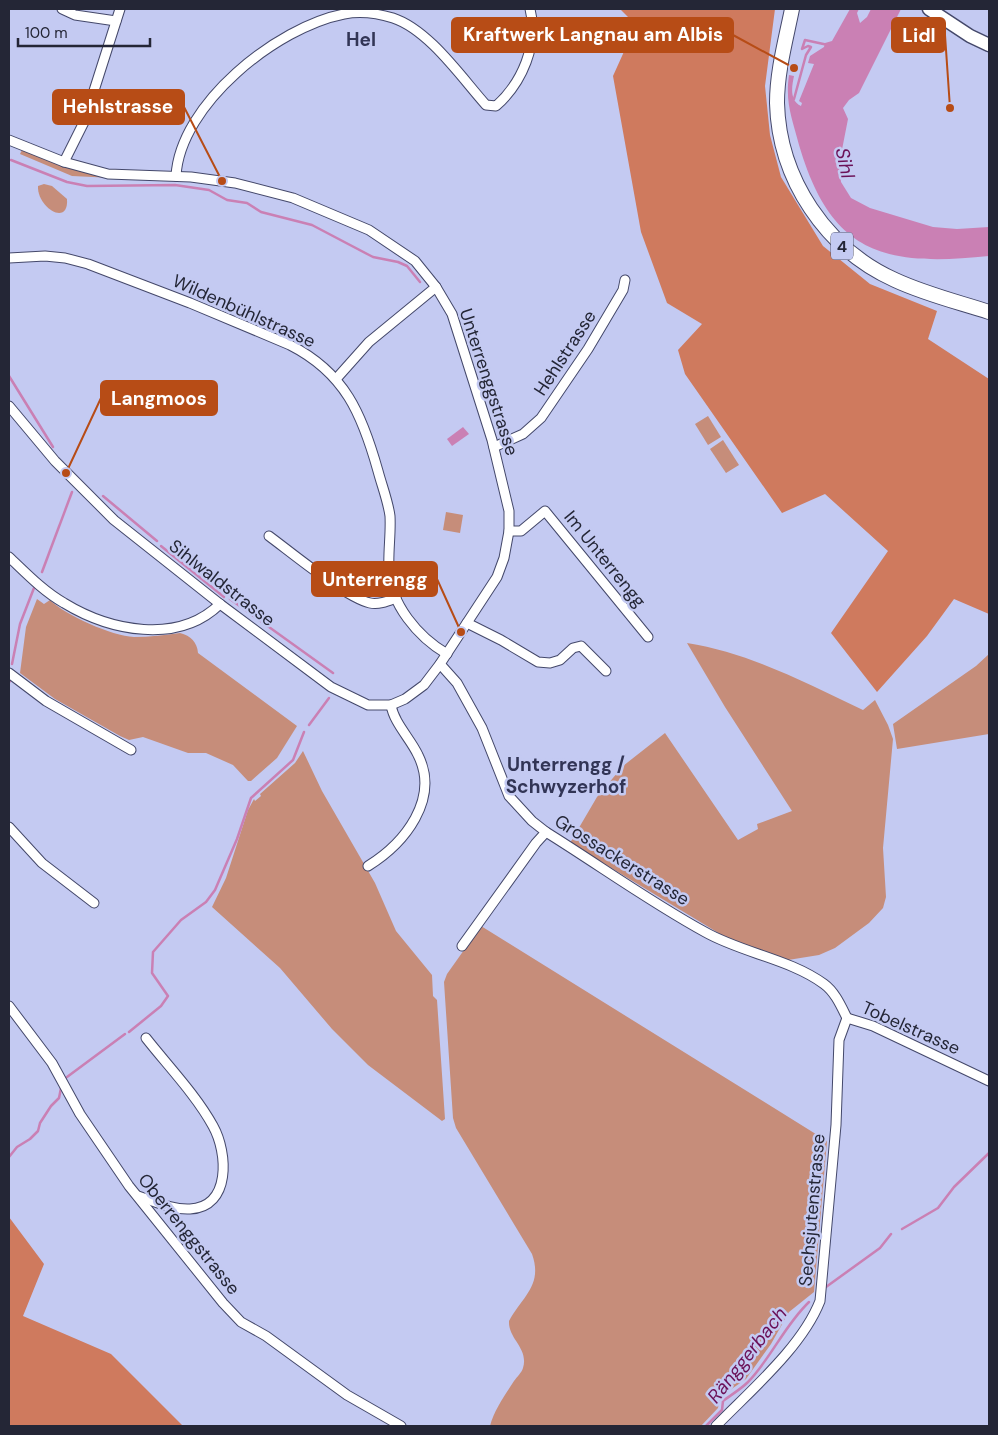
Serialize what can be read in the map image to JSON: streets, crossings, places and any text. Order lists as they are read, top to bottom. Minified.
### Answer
{"streets":{"main road":["4"],"street":["Wildenbühlstrasse","Hehlstrasse","Unterrenggstrasse","Im Unterrengg","Sihlwaldstrasse","Grossackerstrasse","Tobelstrasse","Sechsjutenstrasse","Oberrenggstrasse"]},"crossings":[["Wildenbühlstrasse","Unterrenggstrasse"],["Hehlstrasse","Unterrenggstrasse"],["Unterrenggstrasse","Im Unterrengg"],["Unterrenggstrasse","Grossackerstrasse"],["Grossackerstrasse","Tobelstrasse"],["Grossackerstrasse","Sechsjutenstrasse"],["Tobelstrasse","Sechsjutenstrasse"]],"districts":["Hel","Unterrengg / Schwyzerhof"],"water":["Sihl","Ränggerbach"],"places":["Kraftwerk Langnau am Albis","Lidl","Hehlstrasse","Langmoos","Unterrengg"],"scale_bar":"100 m"}
